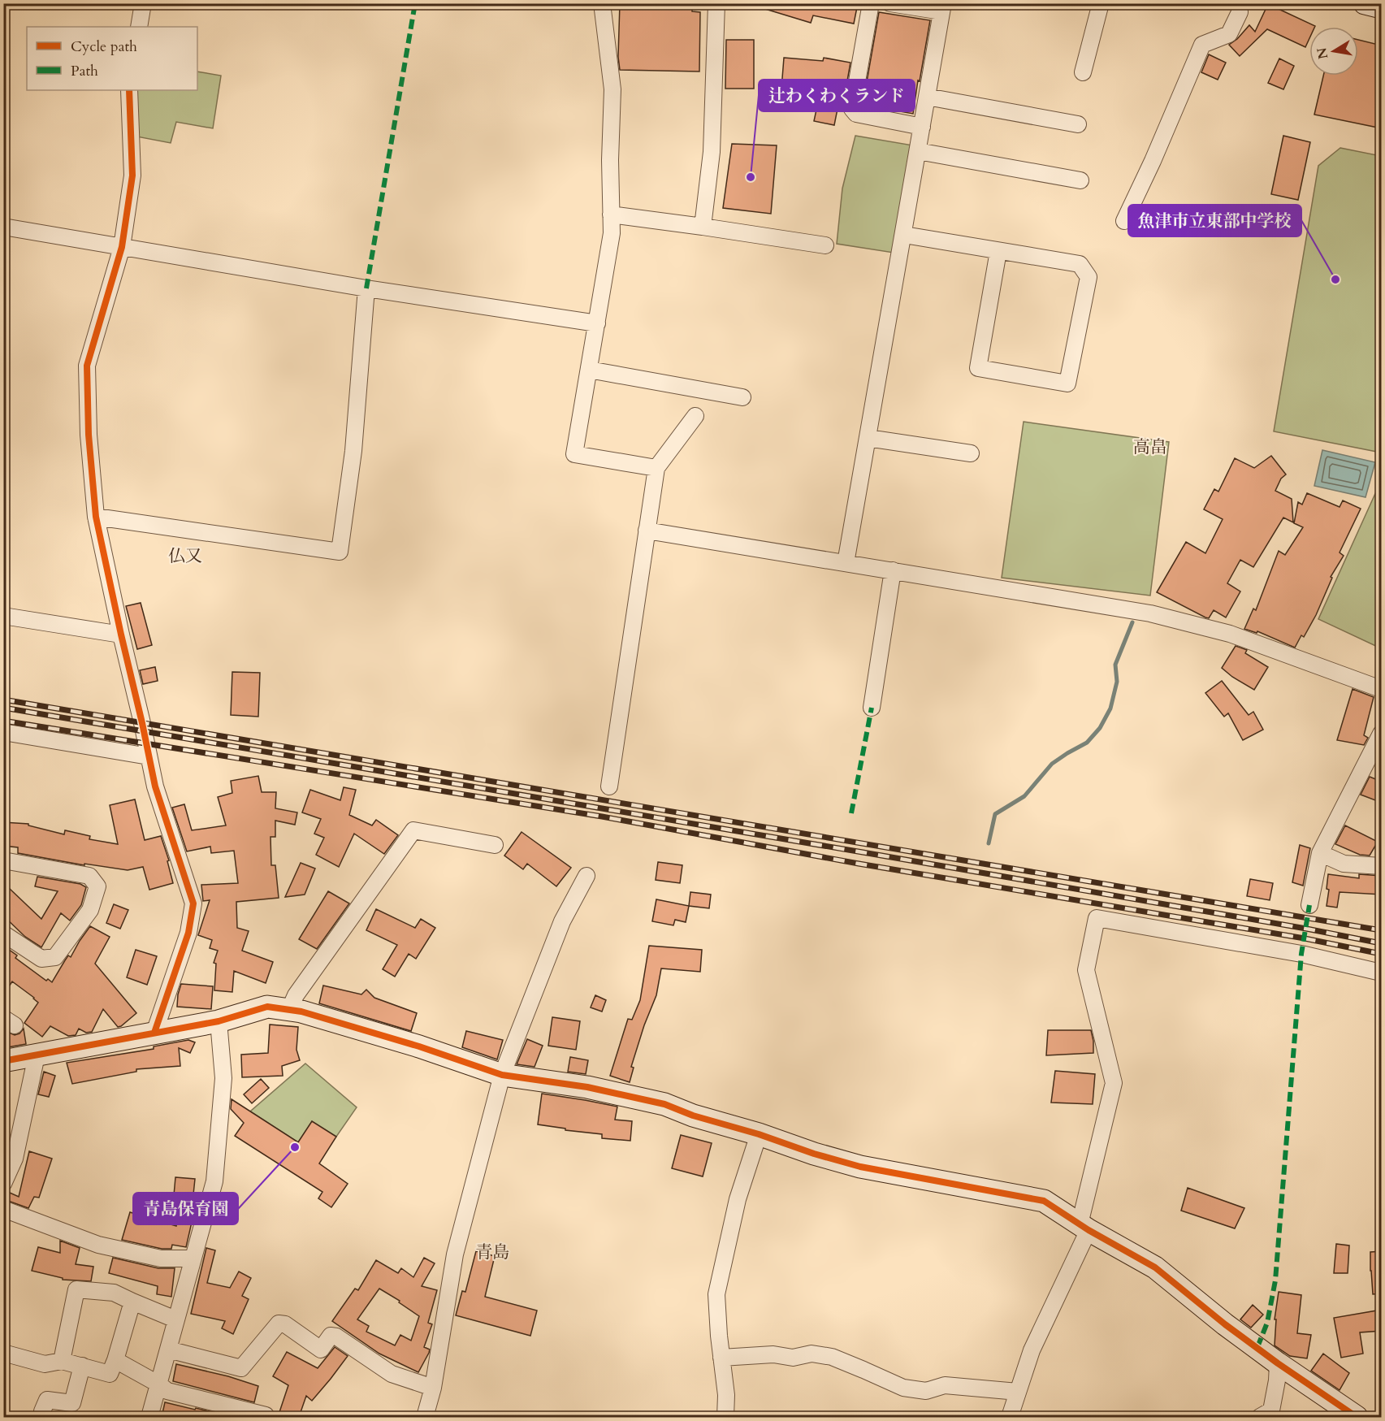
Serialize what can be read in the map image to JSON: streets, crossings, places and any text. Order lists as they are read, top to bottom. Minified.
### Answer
{"districts":["高畠","仏又","青島"],"places":["辻わくわくランド","魚津市立東部中学校","青島保育園"],"legend":["Cycle path","Path"],"north":"left"}
